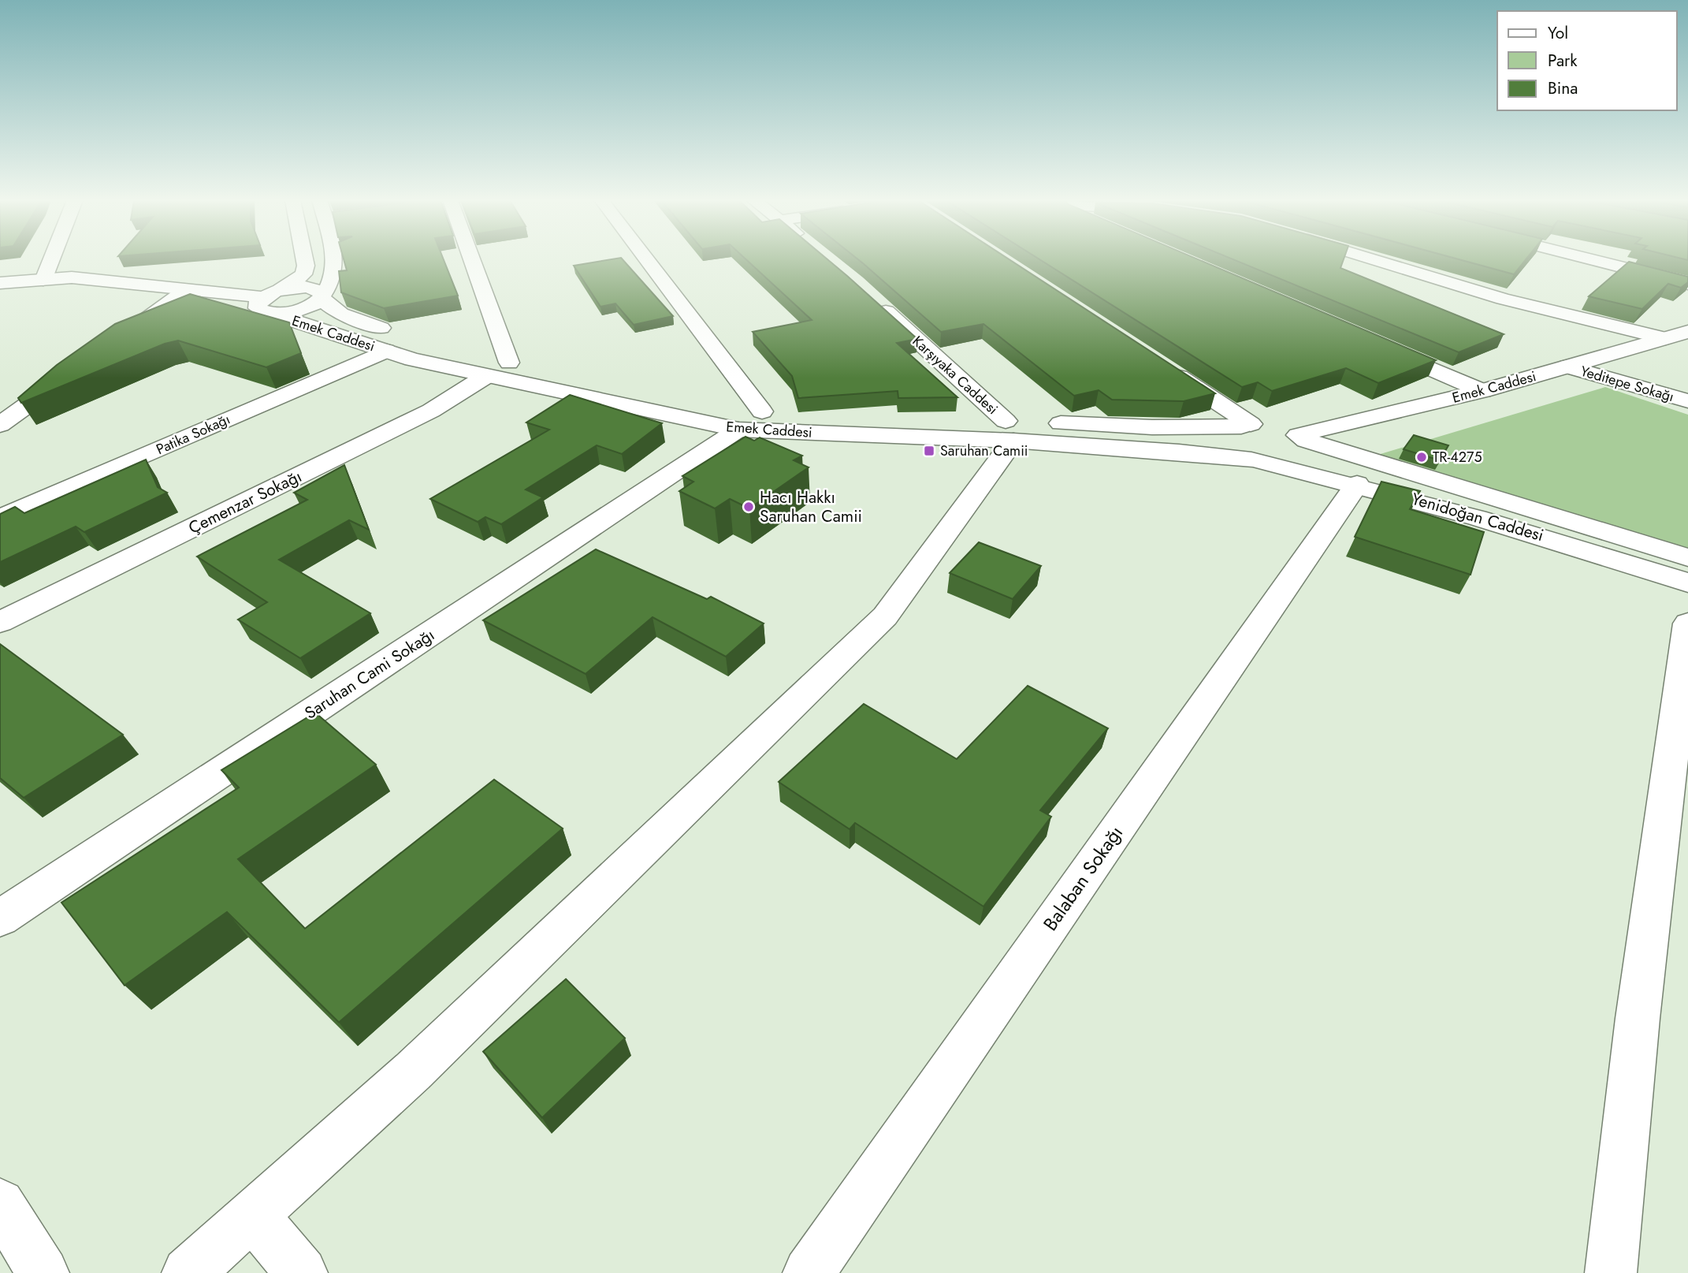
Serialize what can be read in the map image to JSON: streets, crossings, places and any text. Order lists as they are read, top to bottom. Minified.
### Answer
{"streets":{"street":["Emek Caddesi","Karşıyaka Caddesi","Yeditepe Sokağı","Patika Sokağı","Çemenzar Sokağı","Yenidoğan Caddesi","Saruhan Cami Sokağı","Balaban Sokağı"]},"crossings":[["Emek Caddesi","Karşıyaka Caddesi"],["Emek Caddesi","Yeditepe Sokağı"],["Emek Caddesi","Patika Sokağı"],["Emek Caddesi","Çemenzar Sokağı"],["Emek Caddesi","Yenidoğan Caddesi"],["Emek Caddesi","Saruhan Cami Sokağı"],["Yenidoğan Caddesi","Balaban Sokağı"]],"places":{"transit":["Saruhan Camii"],"other":["TR-4275","Hacı Hakkı Saruhan Camii"]},"legend":["Yol","Park","Bina"]}
